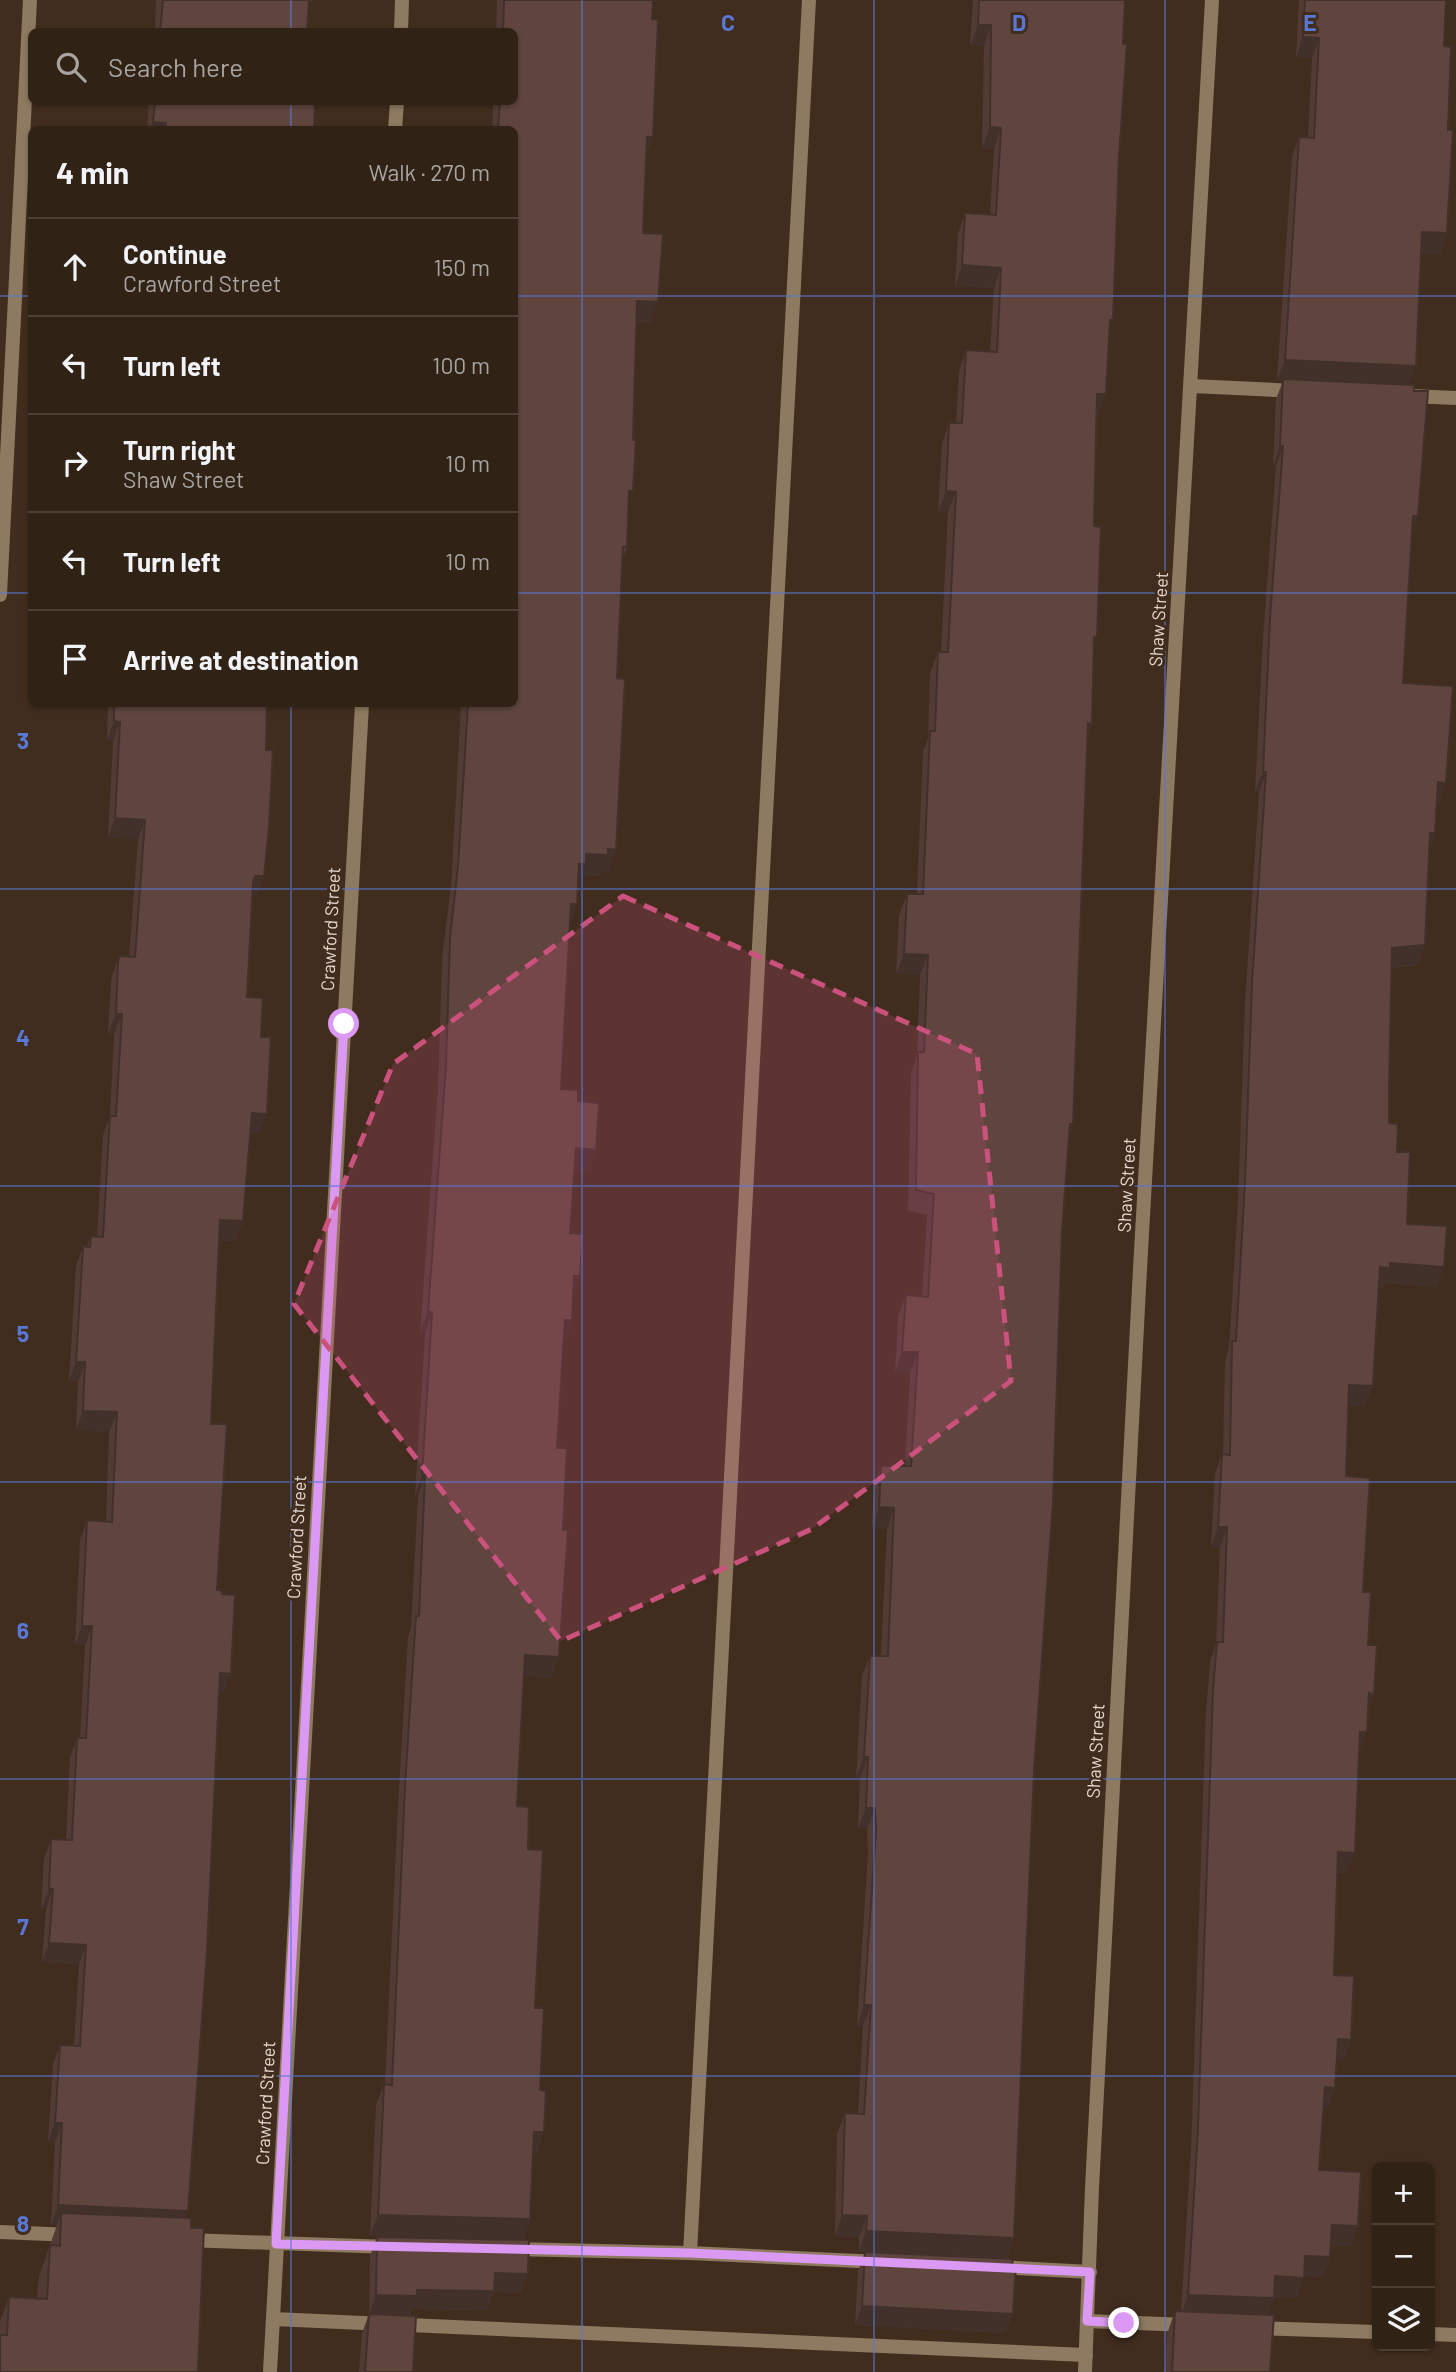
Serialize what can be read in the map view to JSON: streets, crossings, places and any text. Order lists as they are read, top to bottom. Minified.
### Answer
{"streets":{"street":["Shaw Street","Crawford Street"]},"page":{"search":"Search here","heading":["4 min","Walk · 270 m"],"list":[["Continue","Crawford Street","150 m"],["Turn left","100 m"],["Turn right","Shaw Street","10 m"],["Turn left","10 m"],"Arrive at destination"],"map_buttons":["+","−"]},"grid":{"columns":["C","D","E"],"rows":["3","4","5","6","7","8"]}}
